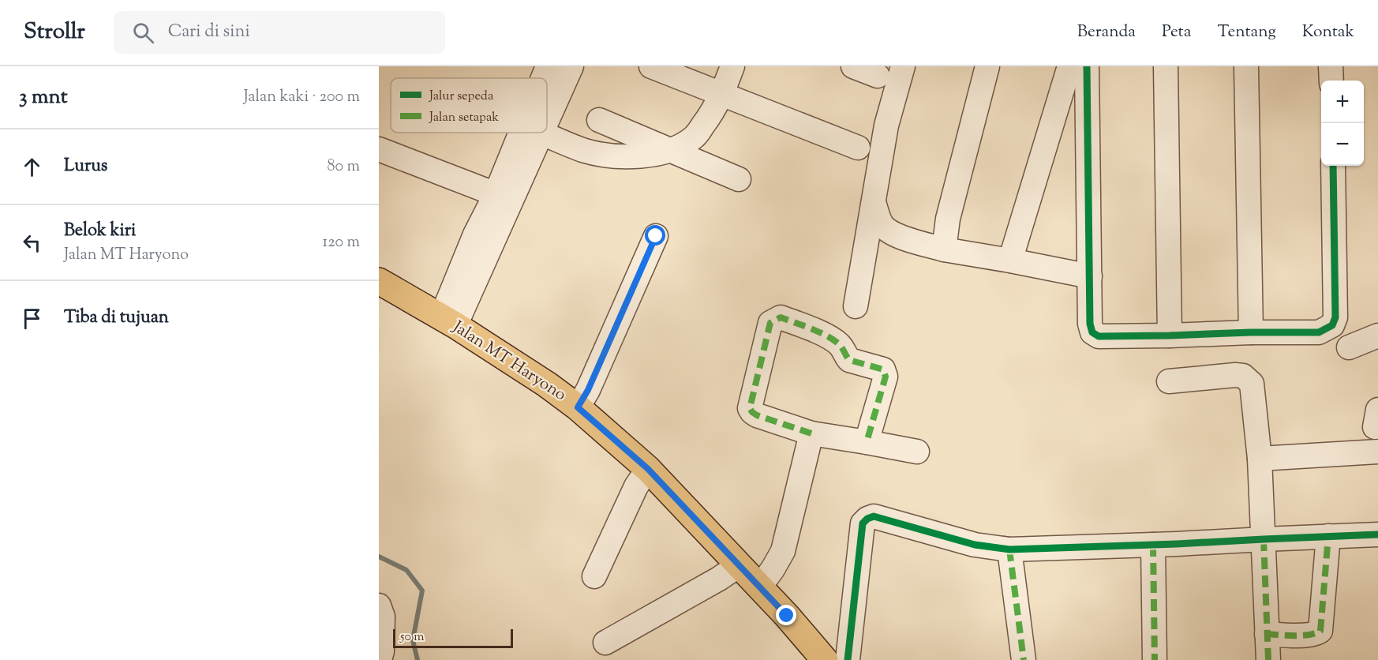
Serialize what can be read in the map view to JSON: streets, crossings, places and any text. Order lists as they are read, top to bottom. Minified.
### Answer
{"streets":{"main road":["Jalan MT Haryono"]},"legend":["Jalur sepeda","Jalan setapak"],"scale_bar":"50 m","page":{"header":"Strollr","search":"Cari di sini","nav":["Beranda","Peta","Tentang","Kontak"],"heading":["3 mnt","Jalan kaki · 200 m"],"map_buttons":["+","−"],"list":[["Lurus","80 m"],["Belok kiri","Jalan MT Haryono","120 m"],"Tiba di tujuan"],"scale":"50 m"}}
